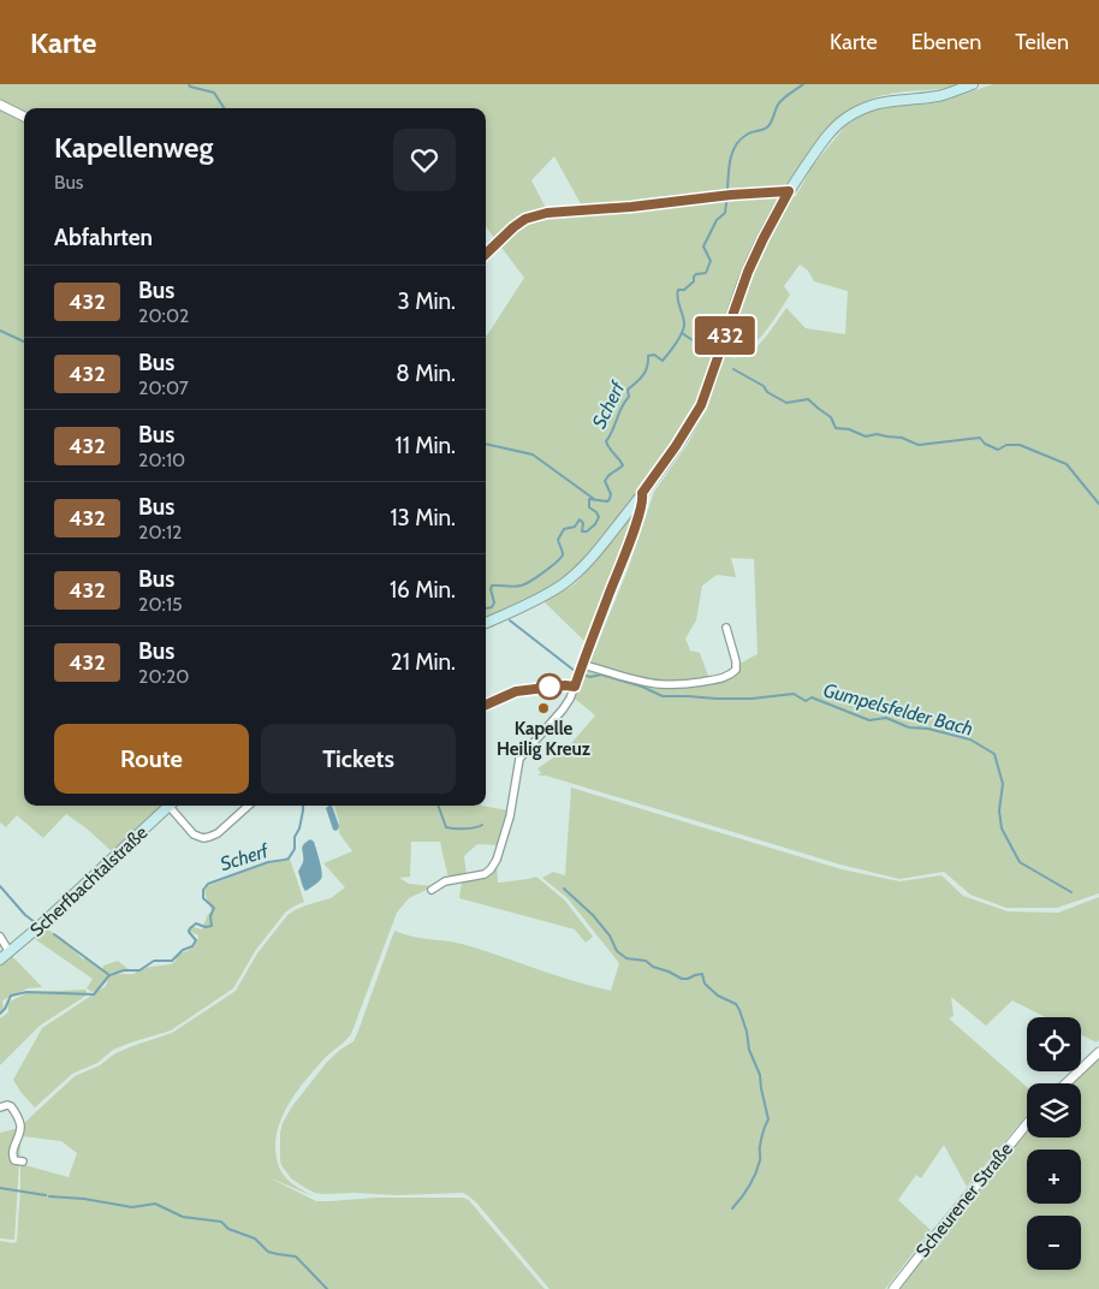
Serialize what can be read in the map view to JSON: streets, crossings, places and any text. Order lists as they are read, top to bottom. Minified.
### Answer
{"streets":{"main road":["Scherfbachtalstraße"],"street":["Scheurener Straße"]},"water":["Scherf","Gumpelsfelder Bach"],"places":["Kapelle Heilig Kreuz"],"lines":["bus line 432"],"page":{"header":"Karte","nav":["Karte","Ebenen","Teilen"],"on_map":"432","heading":[["Kapellenweg","Bus"],"Abfahrten"],"list":[{"mark":"432","name":"Bus","note":"20:02","value":"3 Min."},{"mark":"432","name":"Bus","note":"20:07","value":"8 Min."},{"mark":"432","name":"Bus","note":"20:10","value":"11 Min."},{"mark":"432","name":"Bus","note":"20:12","value":"13 Min."},{"mark":"432","name":"Bus","note":"20:15","value":"16 Min."},{"mark":"432","name":"Bus","note":"20:20","value":"21 Min."}],"buttons":["Route","Tickets"],"map_buttons":["+","−"]}}
